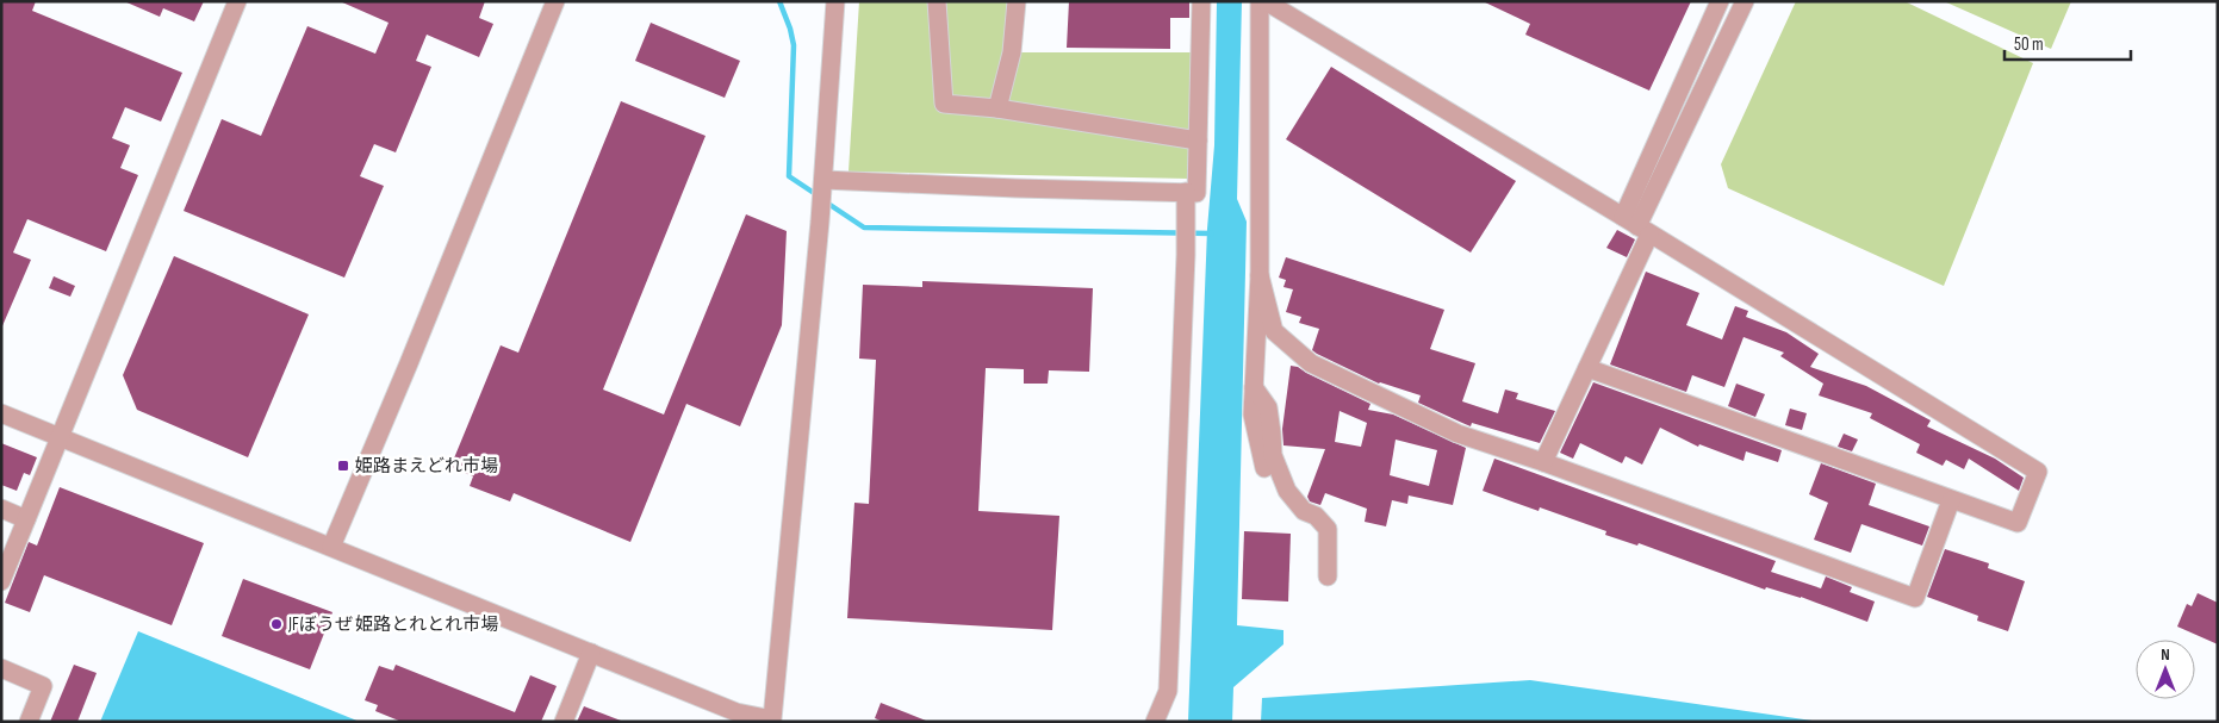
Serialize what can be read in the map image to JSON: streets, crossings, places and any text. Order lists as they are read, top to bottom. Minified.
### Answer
{"places":{"transit":["姫路まえどれ市場"],"other":["JFぼうぜ 姫路とれとれ市場"]},"scale_bar":"50 m","north":"top"}
